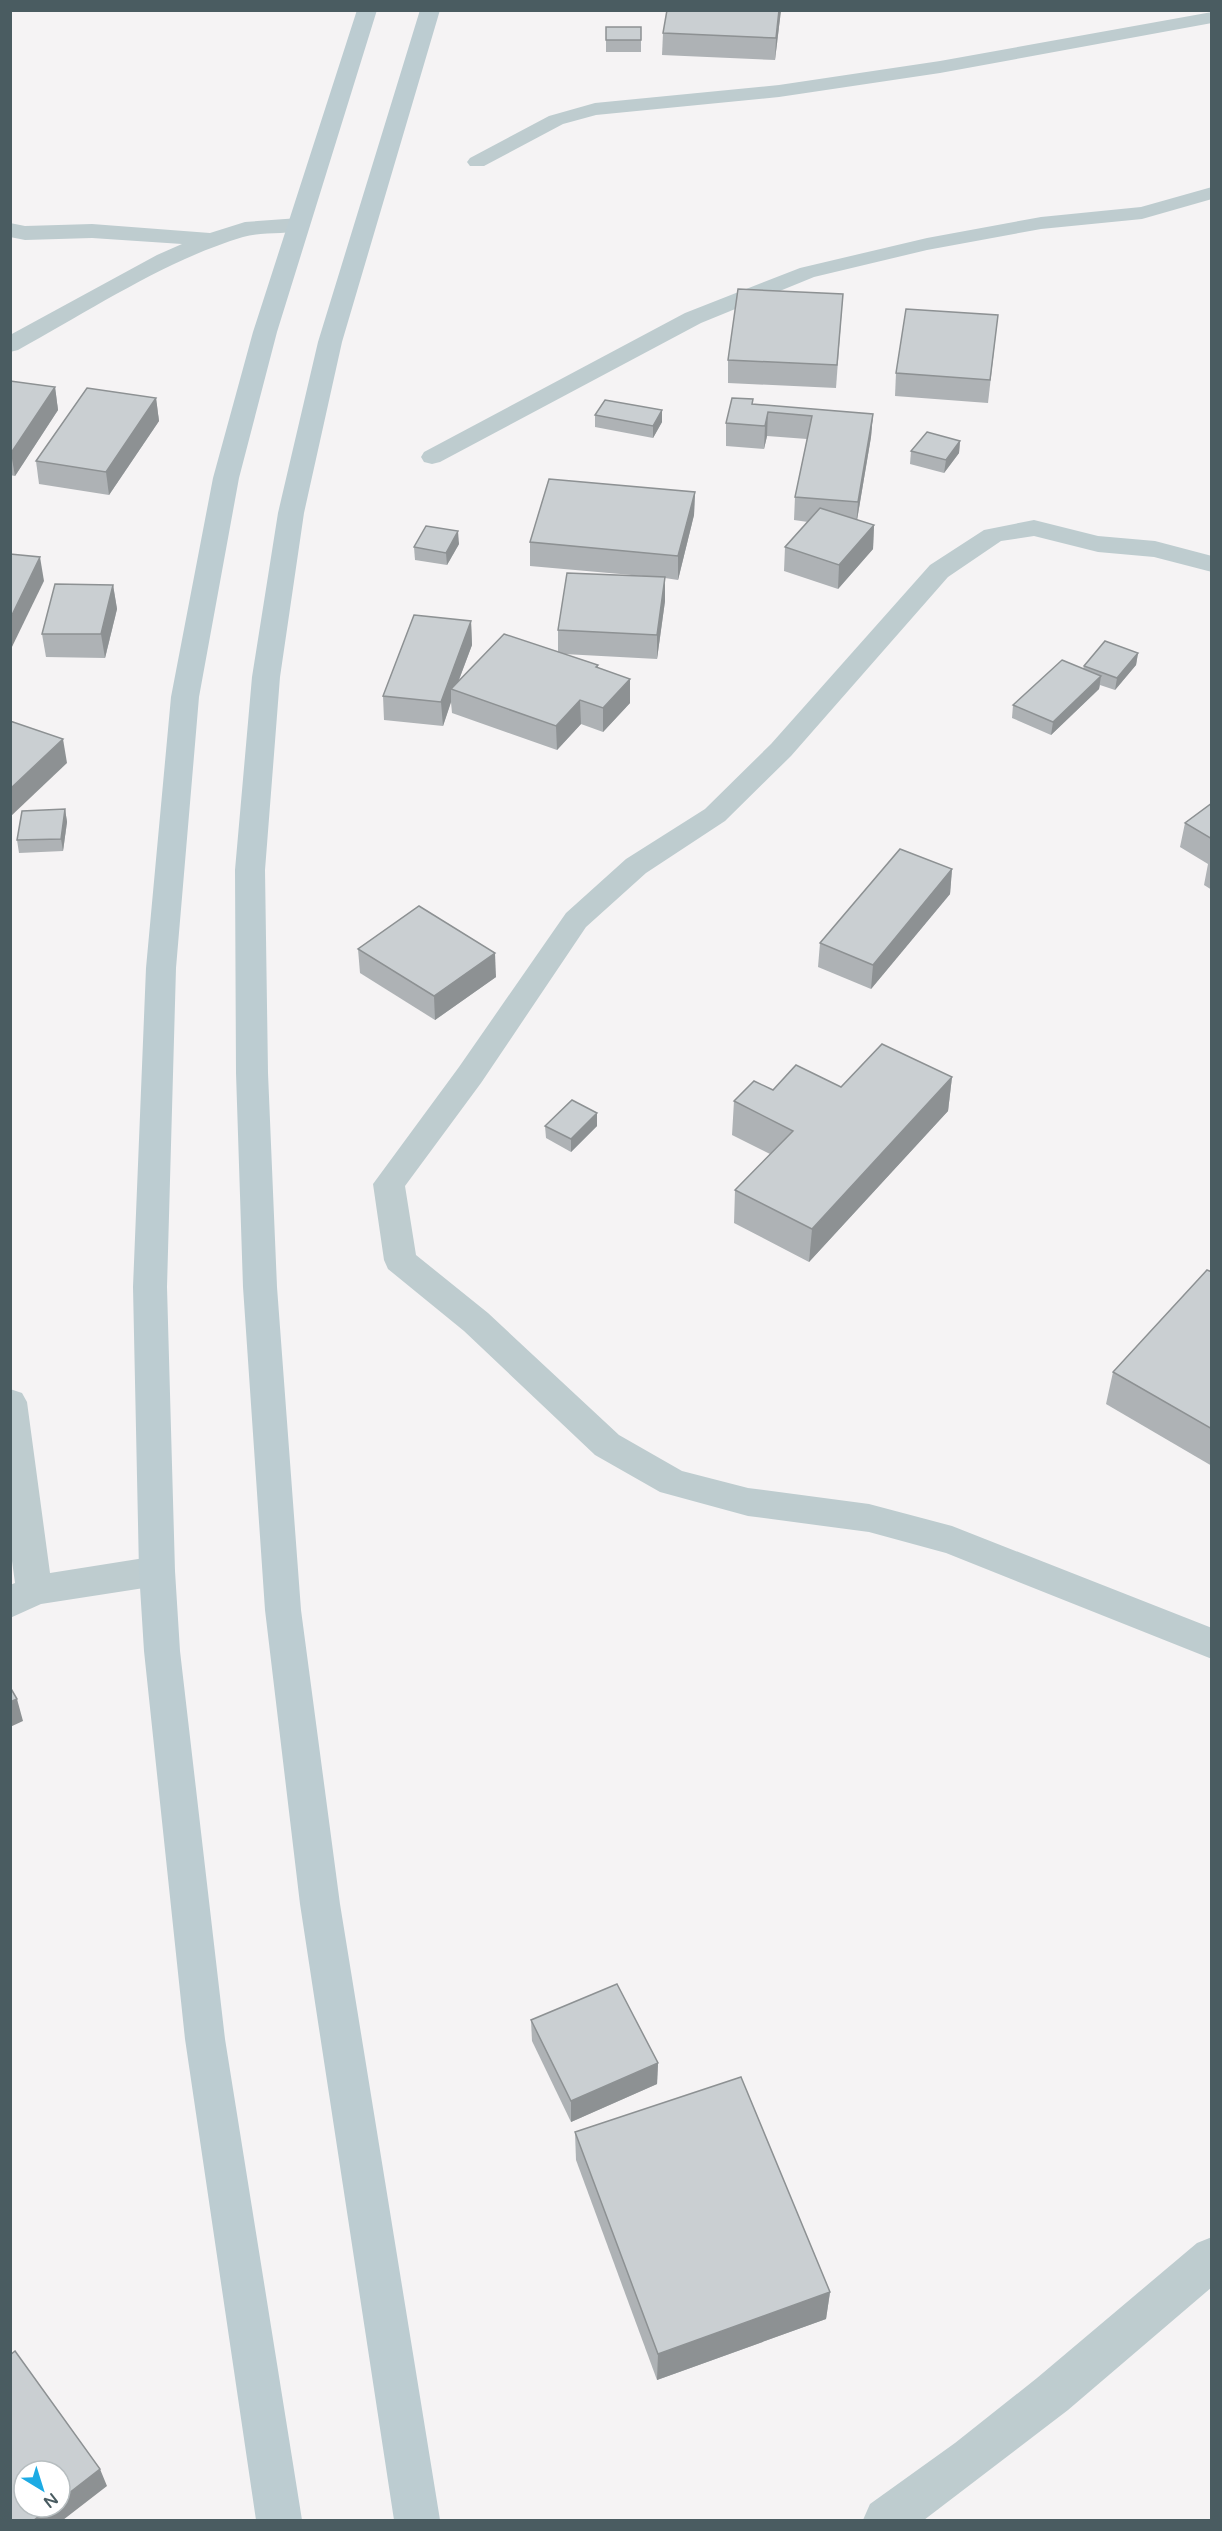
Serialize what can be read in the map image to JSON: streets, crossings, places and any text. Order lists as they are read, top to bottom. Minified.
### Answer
{"north":"bottom right"}
